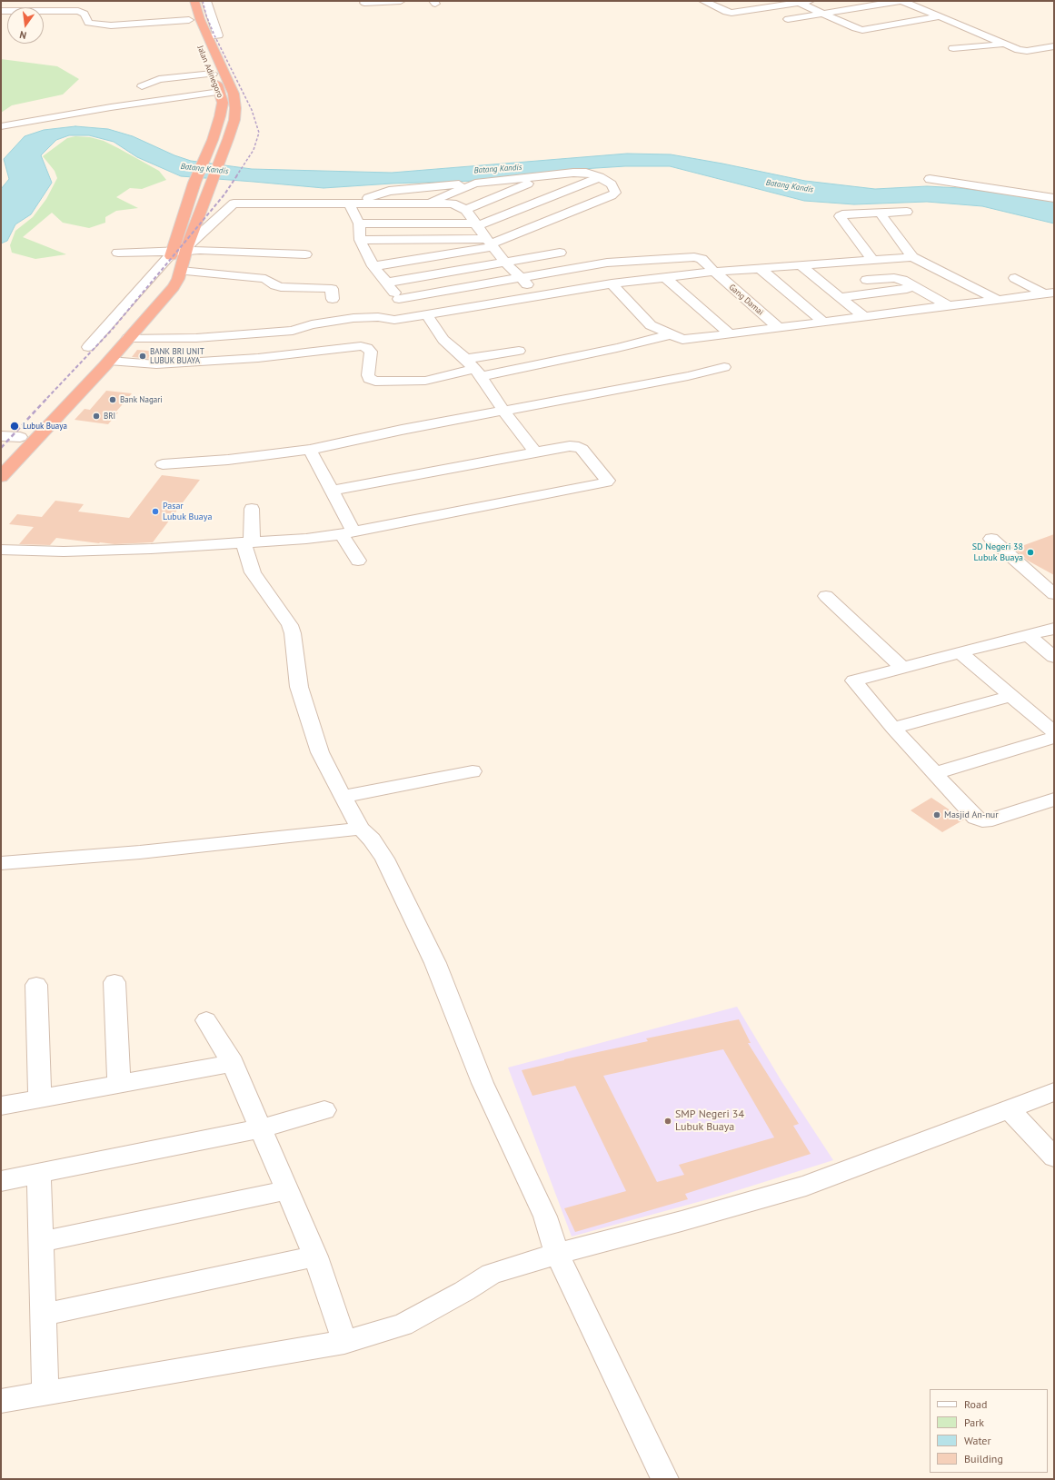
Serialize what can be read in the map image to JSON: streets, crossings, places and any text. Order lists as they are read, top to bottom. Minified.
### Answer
{"streets":{"highway":["Jalan Adinegoro"],"street":["Gang Damai"]},"water":["Batang Kandis"],"places":["BANK BRI UNIT LUBUK BUAYA","Bank Nagari","BRI","Lubuk Buaya","Pasar Lubuk Buaya","SD Negeri 38 Lubuk Buaya","Masjid An-nur","SMP Negeri 34 Lubuk Buaya"],"legend":["Road","Park","Water","Building"],"north":"bottom"}
